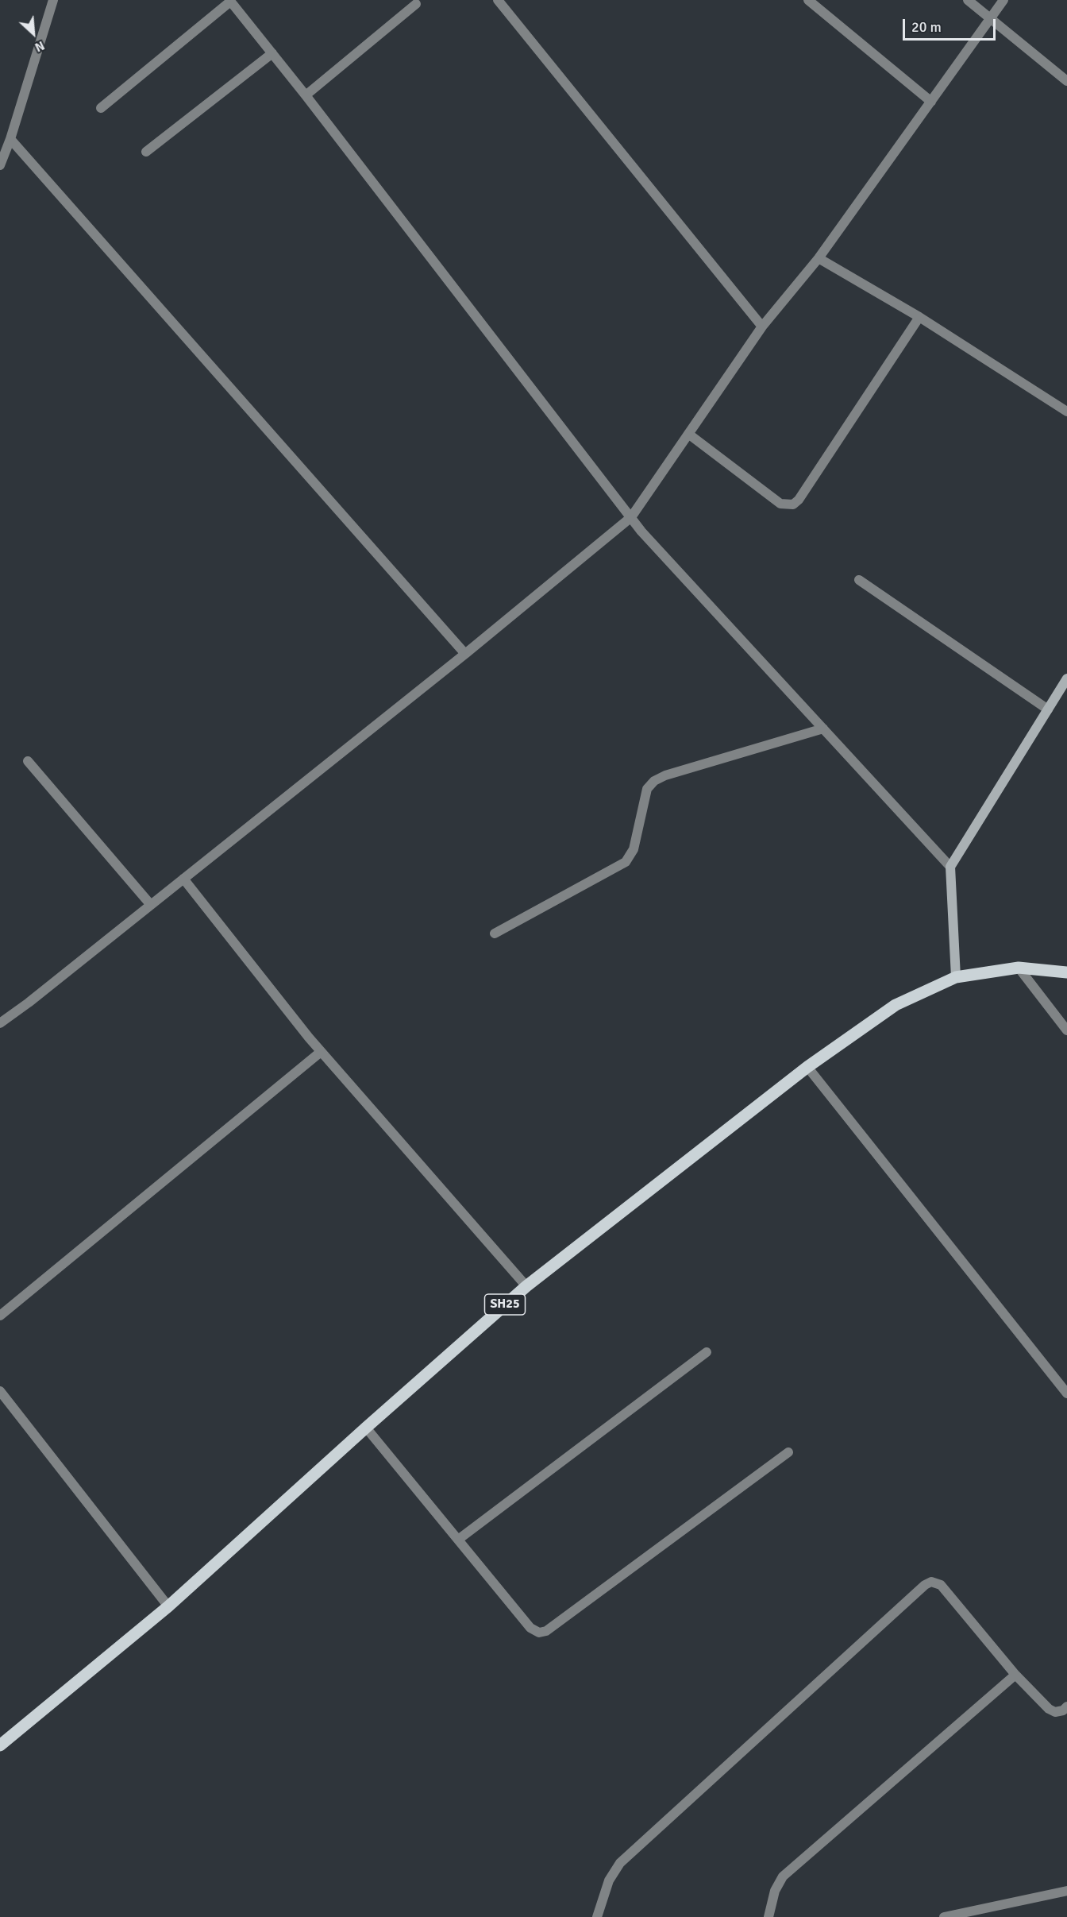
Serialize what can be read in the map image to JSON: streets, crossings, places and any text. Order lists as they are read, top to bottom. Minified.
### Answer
{"streets":{"main road":["SH25"]},"scale_bar":"20 m","north":"bottom right"}
